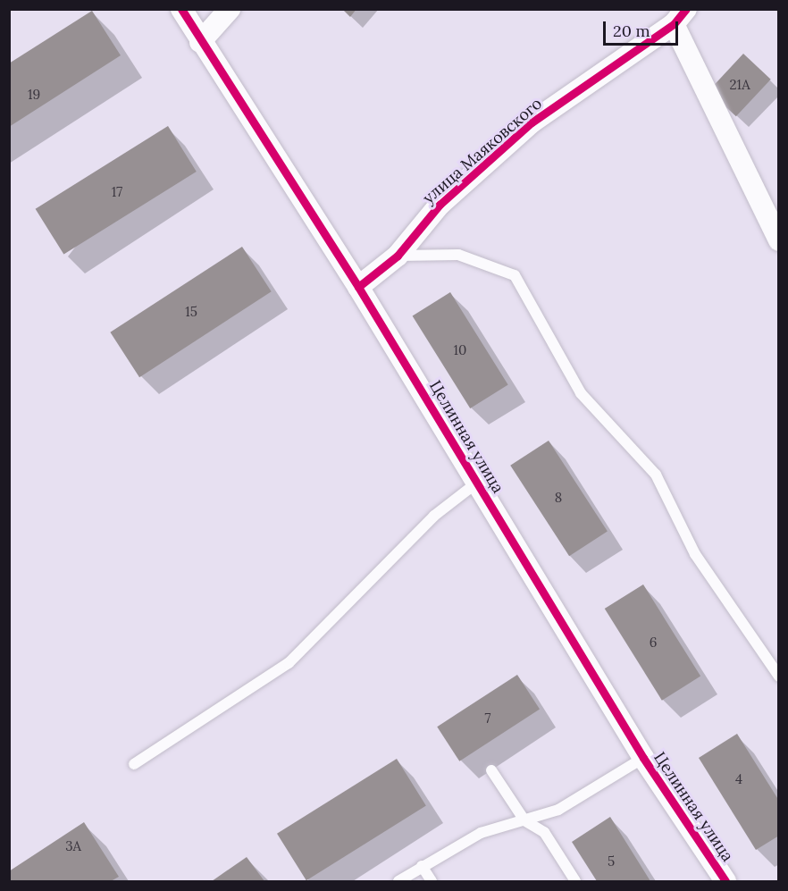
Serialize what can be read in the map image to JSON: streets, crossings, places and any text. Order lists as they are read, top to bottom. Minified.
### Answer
{"streets":{"street":["улица Маяковского","Целинная улица"]},"crossings":[["улица Маяковского","Целинная улица"]],"house_numbers":["21А","19","17","15","10","8","6","7","4","3А","5"],"scale_bar":"20 m"}
